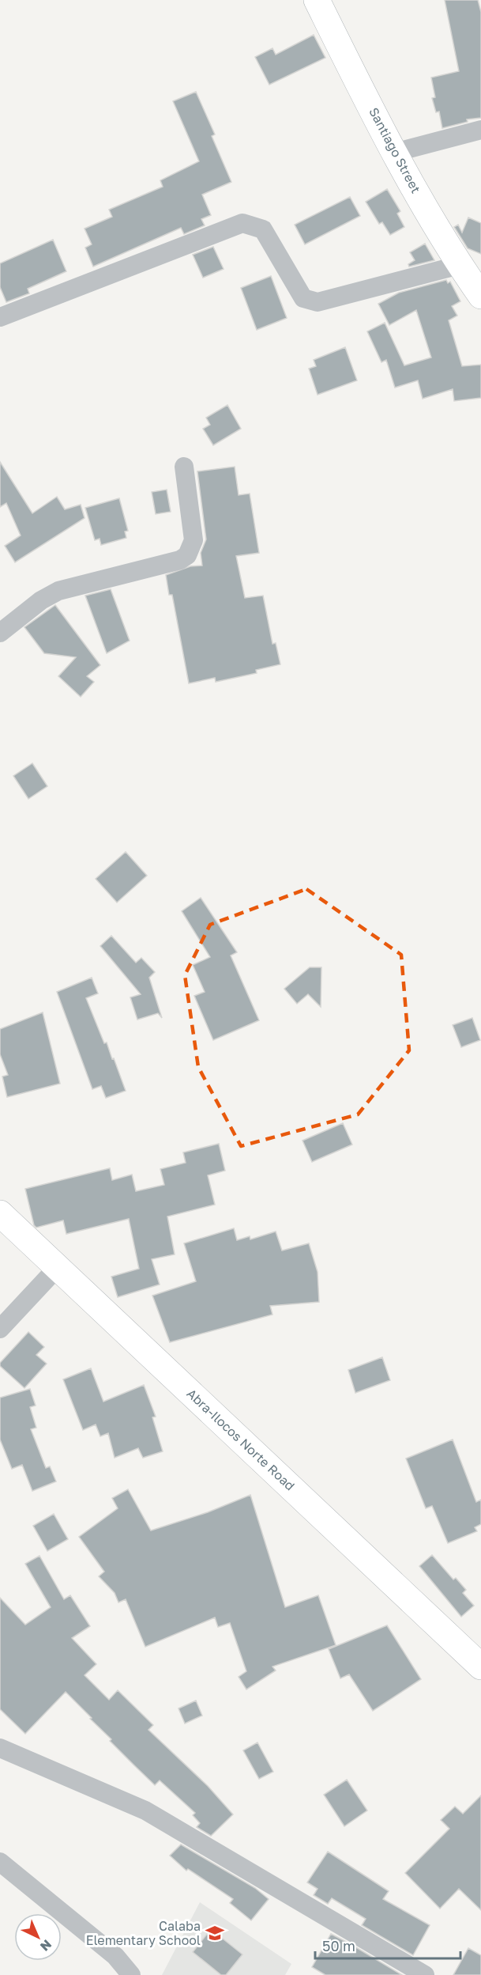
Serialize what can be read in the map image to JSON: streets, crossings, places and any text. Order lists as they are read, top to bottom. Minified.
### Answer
{"streets":{"main road":["Santiago Street","Abra-Ilocos Norte Road"]},"places":{"school or university":["Calaba Elementary School"]},"scale_bar":"50 m","north":"bottom right"}
